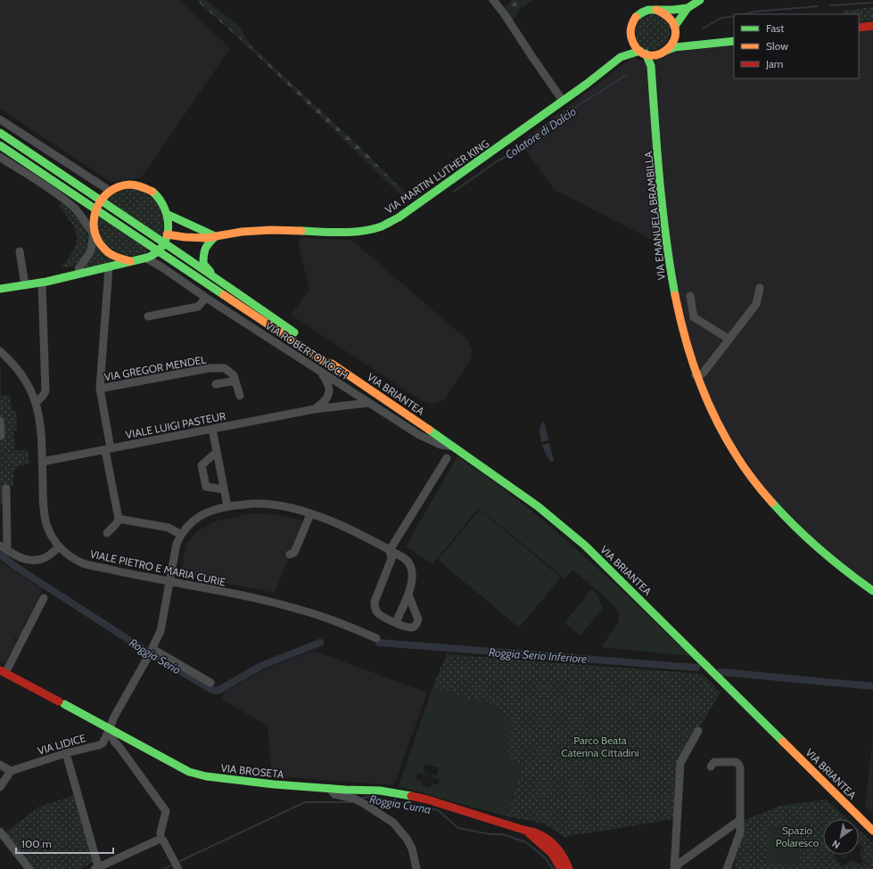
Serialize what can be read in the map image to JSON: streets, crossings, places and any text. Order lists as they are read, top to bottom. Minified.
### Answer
{"streets":{"street":["VIA MARTIN LUTHER KING","VIA EMANUELA BRAMBILLA","VIA ROBERTO KOCH","VIA GREGOR MENDEL","VIA BRIANTEA","VIALE LUIGI PASTEUR","VIALE PIETRO E MARIA CURIE","VIA LIDICE","VIA BROSETA"]},"crossings":[["VIA MARTIN LUTHER KING","VIA EMANUELA BRAMBILLA"],["VIA MARTIN LUTHER KING","VIA BRIANTEA"],["VIA ROBERTO KOCH","VIA BRIANTEA"],["VIA ROBERTO KOCH","VIALE LUIGI PASTEUR"],["VIALE LUIGI PASTEUR","VIALE PIETRO E MARIA CURIE"],["VIALE PIETRO E MARIA CURIE","VIA LIDICE"],["VIA LIDICE","VIA BROSETA"]],"water":["Colatore di Dalcio","Roggia Serio Inferiore","Roggia Serio","Roggia Curna"],"parks":["Parco Beata Caterina Cittadini","Spazio Polaresco"],"legend":["Fast","Slow","Jam"],"scale_bar":"100 m","north":"bottom left"}
